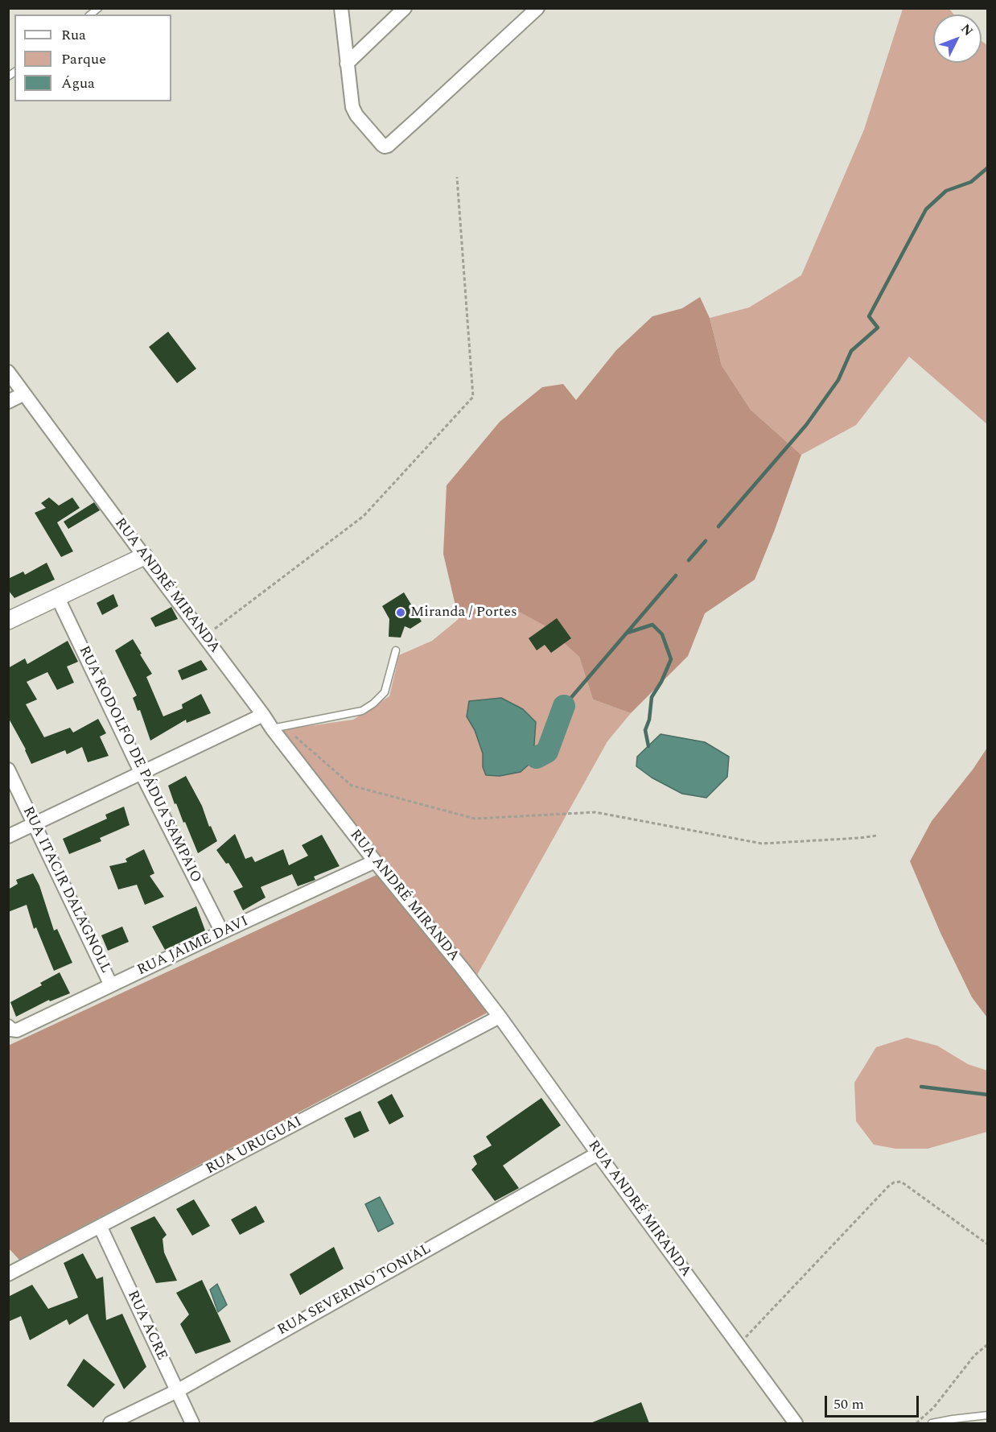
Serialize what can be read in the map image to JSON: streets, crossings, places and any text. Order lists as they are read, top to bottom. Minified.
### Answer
{"streets":{"street":["RUA ANDRÉ MIRANDA","RUA RODOLFO DE PÁDUA SAMPAIO","RUA ITACIR DALAGNOLL","RUA JAIME DAVI","RUA URUGUAI","RUA SEVERINO TONIAL","RUA ACRE"]},"crossings":[["RUA ANDRÉ MIRANDA","RUA JAIME DAVI"],["RUA ANDRÉ MIRANDA","RUA URUGUAI"],["RUA ANDRÉ MIRANDA","RUA SEVERINO TONIAL"],["RUA RODOLFO DE PÁDUA SAMPAIO","RUA JAIME DAVI"],["RUA ITACIR DALAGNOLL","RUA JAIME DAVI"],["RUA URUGUAI","RUA ACRE"],["RUA SEVERINO TONIAL","RUA ACRE"]],"places":["Miranda / Portes"],"legend":["Rua","Parque","Água"],"scale_bar":"50 m","north":"top right"}
